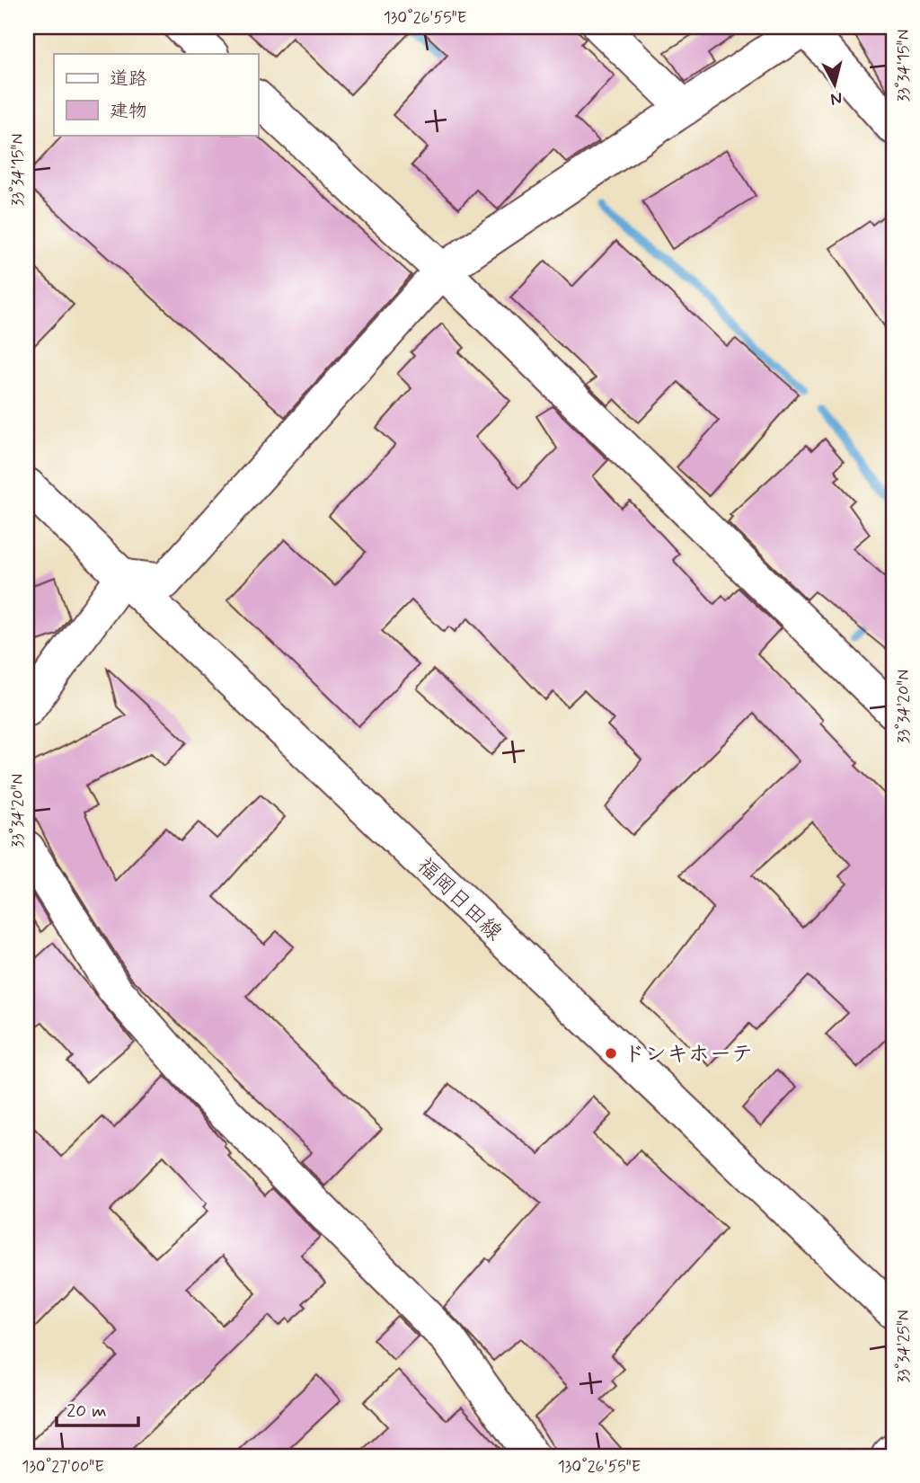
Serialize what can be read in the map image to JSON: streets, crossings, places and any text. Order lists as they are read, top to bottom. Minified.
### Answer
{"streets":{"street":["福岡日田線"]},"places":["ドンキホーテ"],"legend":["道路","建物"],"scale_bar":"20 m","north":"bottom","coordinates":["130°26'55\"E","33°34'15\"N","33°34'20\"N","33°34'25\"N","130°27'00\"E"]}
